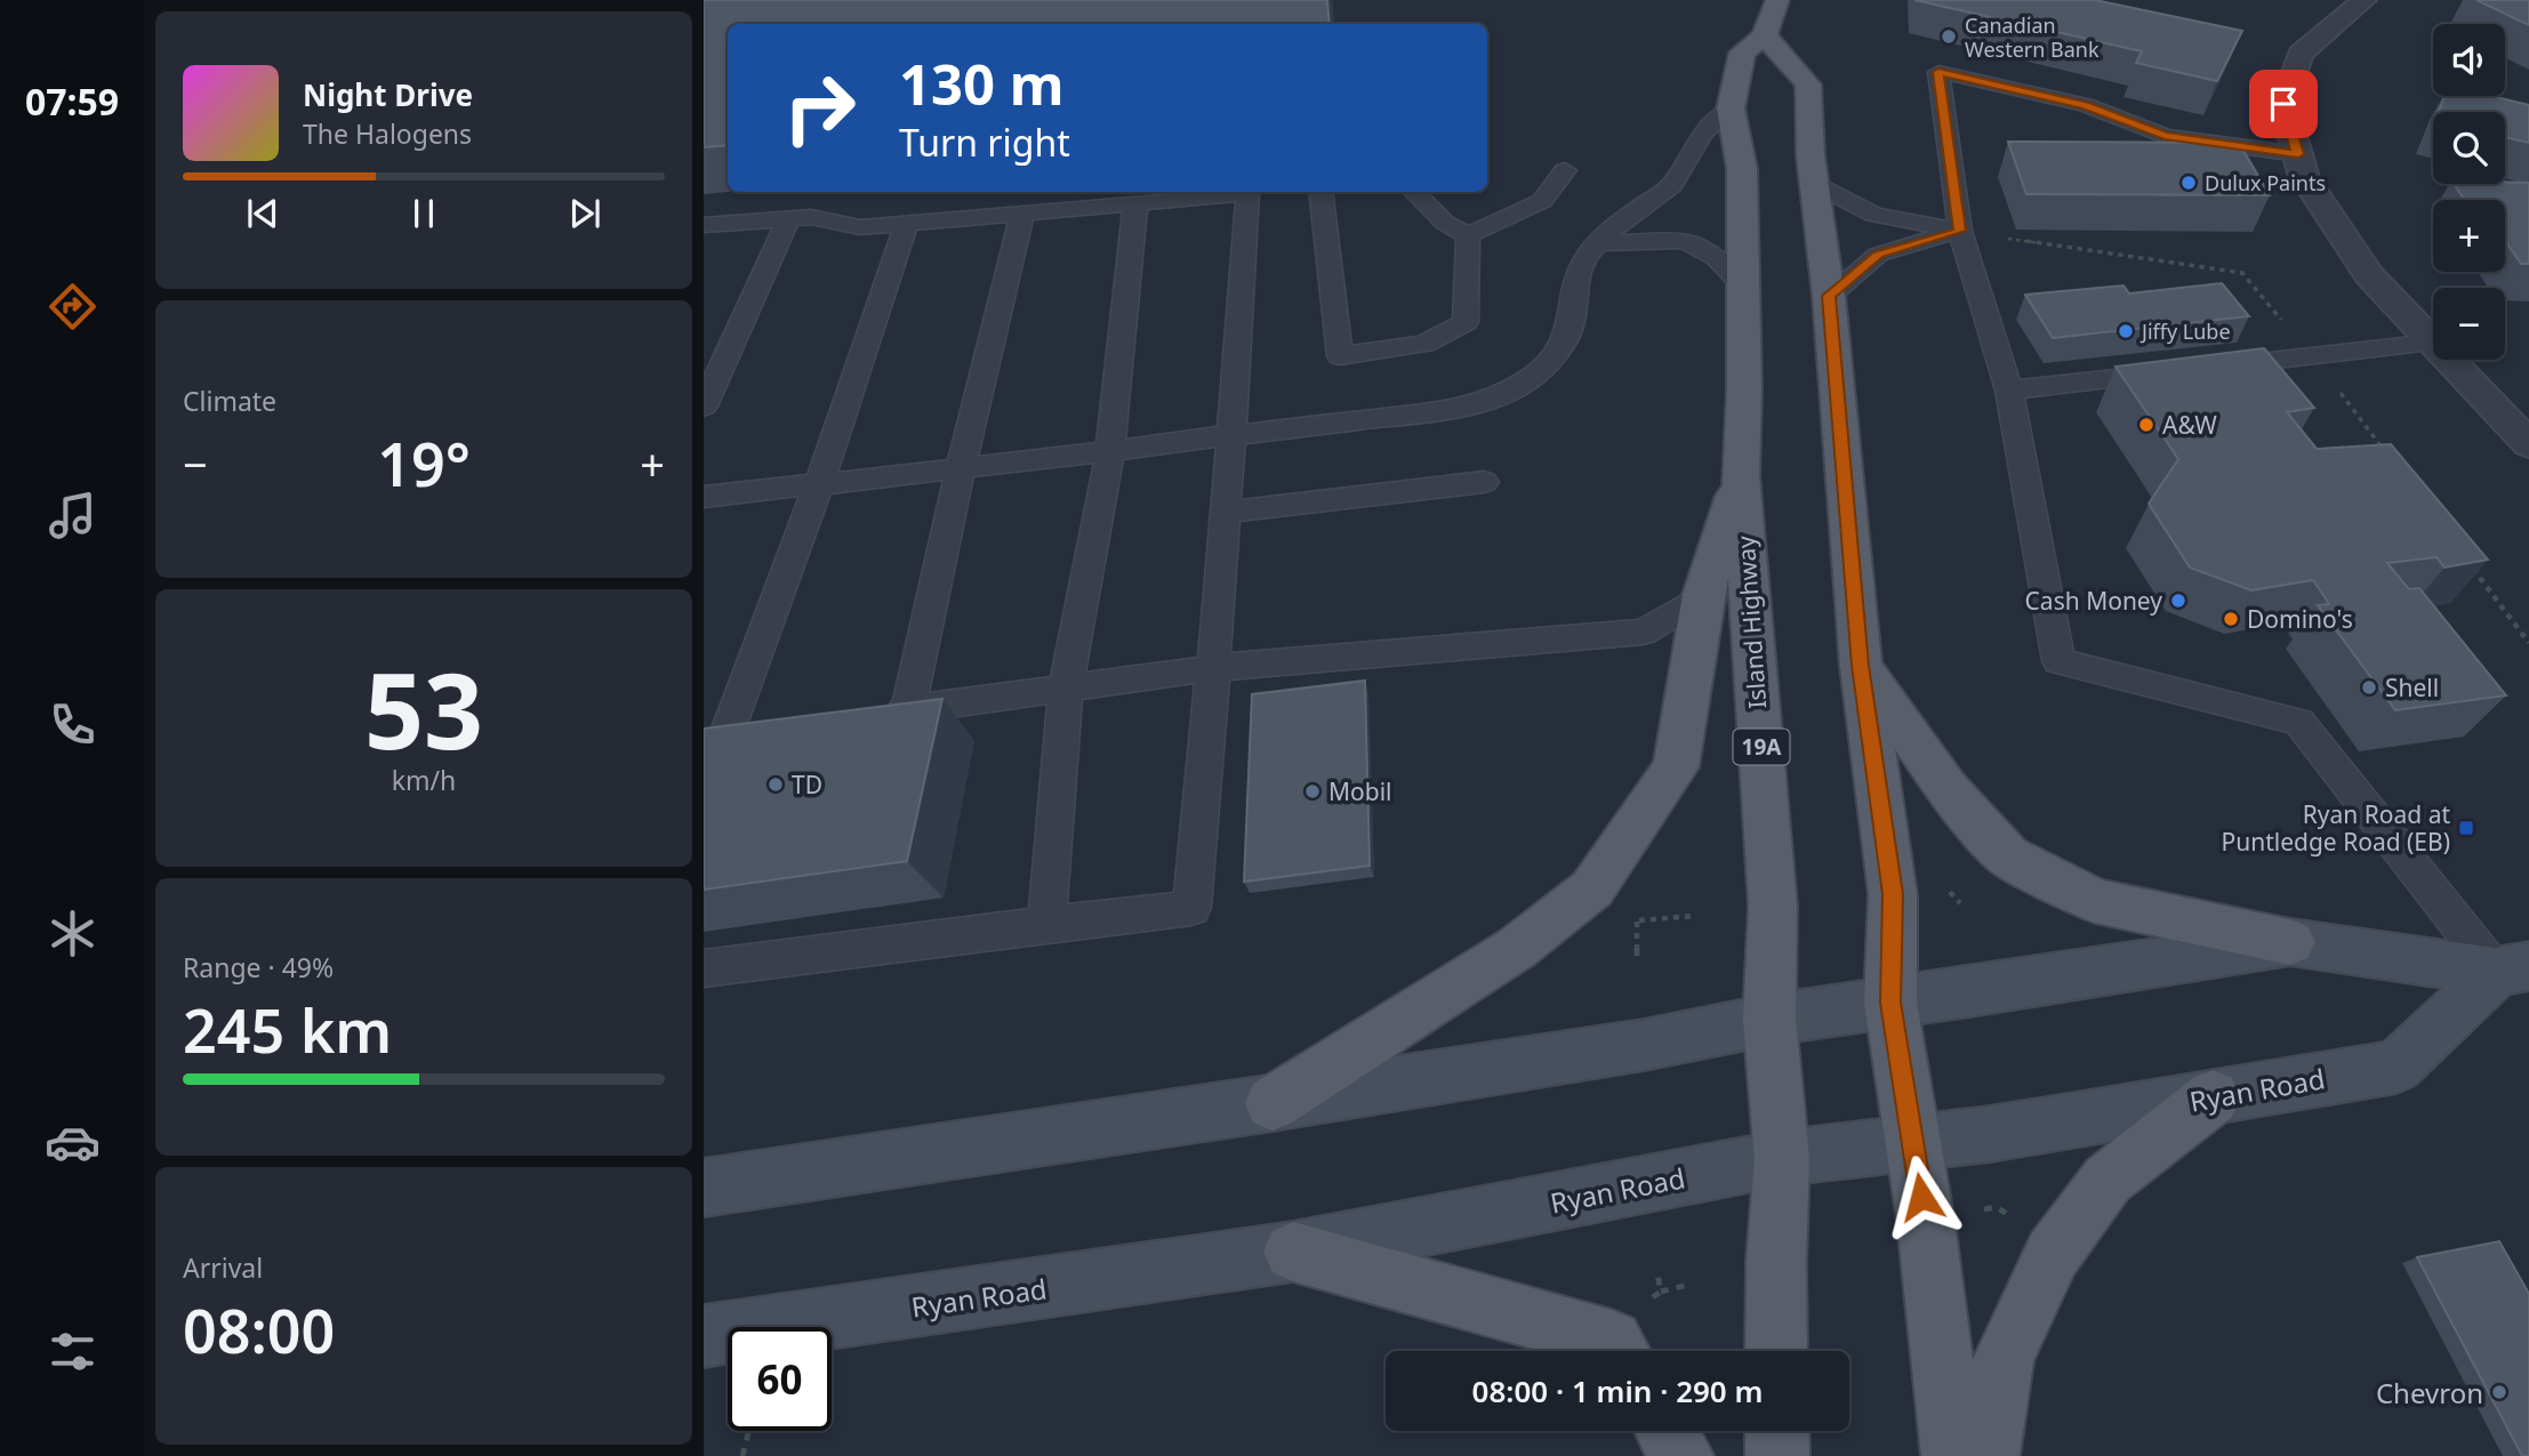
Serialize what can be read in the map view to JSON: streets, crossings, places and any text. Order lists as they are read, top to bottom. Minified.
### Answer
{"streets":{"main road":["Island Highway","19A","Ryan Road"]},"crossings":[["Island Highway","Ryan Road"]],"places":{"other":["Canadian Western Bank","Dulux Paints","Jiffy Lube","A&W","Cash Money","Domino's","Shell","TD","Mobil","Chevron"],"transit":["Ryan Road at Puntledge Road (EB)"]},"page":{"tabs":"07:59","map_buttons":["+","−"],"turn":["130 m","Turn right"],"song":["Night Drive","The Halogens"],"tile":["Climate",["53","km/h"],["Range · 49%","245 km"],["Arrival","08:00"]],"heat":["−","19°","+"],"limit":"60","trip":"08:00 · 1 min · 290 m"}}
